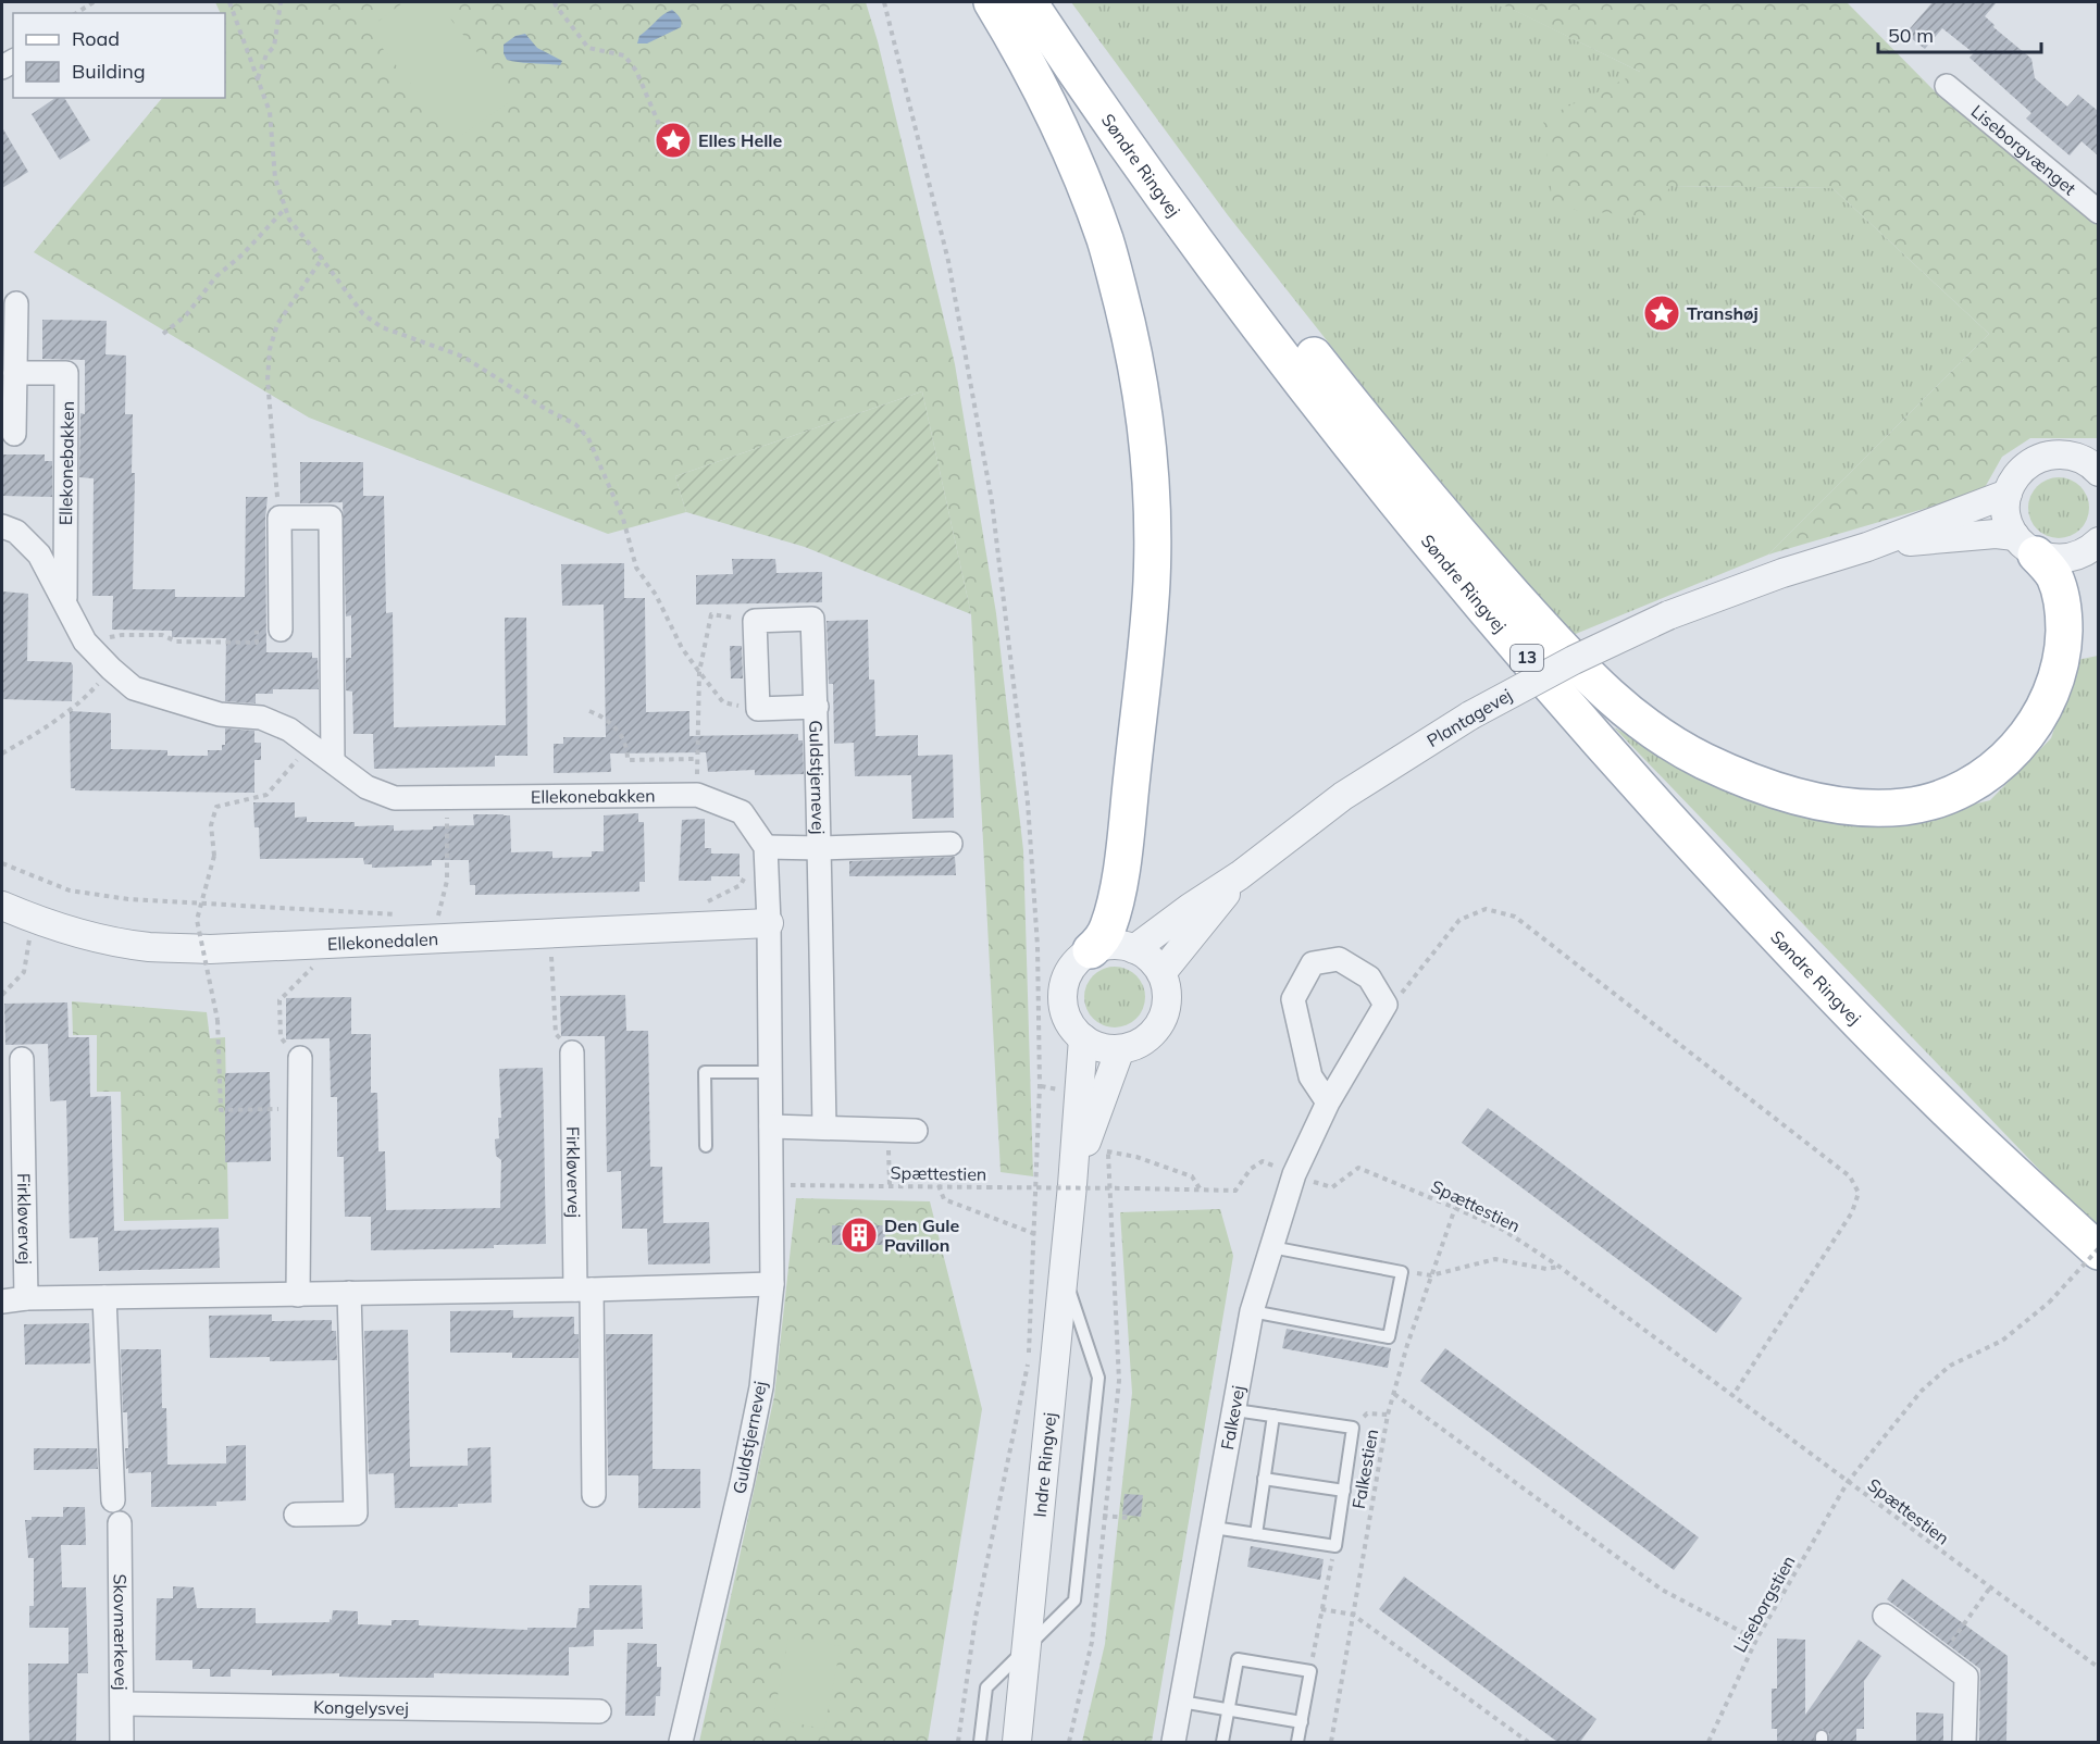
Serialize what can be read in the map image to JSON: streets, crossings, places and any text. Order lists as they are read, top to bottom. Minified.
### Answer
{"streets":{"main road":["Søndre Ringvej","13"],"street":["Liseborgvænget","Ellekonebakken","Plantagevej","Guldstjernevej","Ellekonedalen","Firkløvervej","Falkevej","Indre Ringvej","Skovmærkevej","Kongelysvej"],"path":["Spættestien","Falkestien","Liseborgstien"]},"crossings":[["Søndre Ringvej","Liseborgstien"],["Ellekonebakken","Guldstjernevej"],["Plantagevej","Indre Ringvej"],["Guldstjernevej","Ellekonedalen"],["Guldstjernevej","Spættestien"],["Spættestien","Falkevej"],["Spættestien","Falkestien"],["Spættestien","Liseborgstien"],["Skovmærkevej","Kongelysvej"]],"places":{"place":["Elles Helle","Transhøj"],"building":["Den Gule Pavillon"]},"legend":["Road","Building"],"scale_bar":"50 m"}
